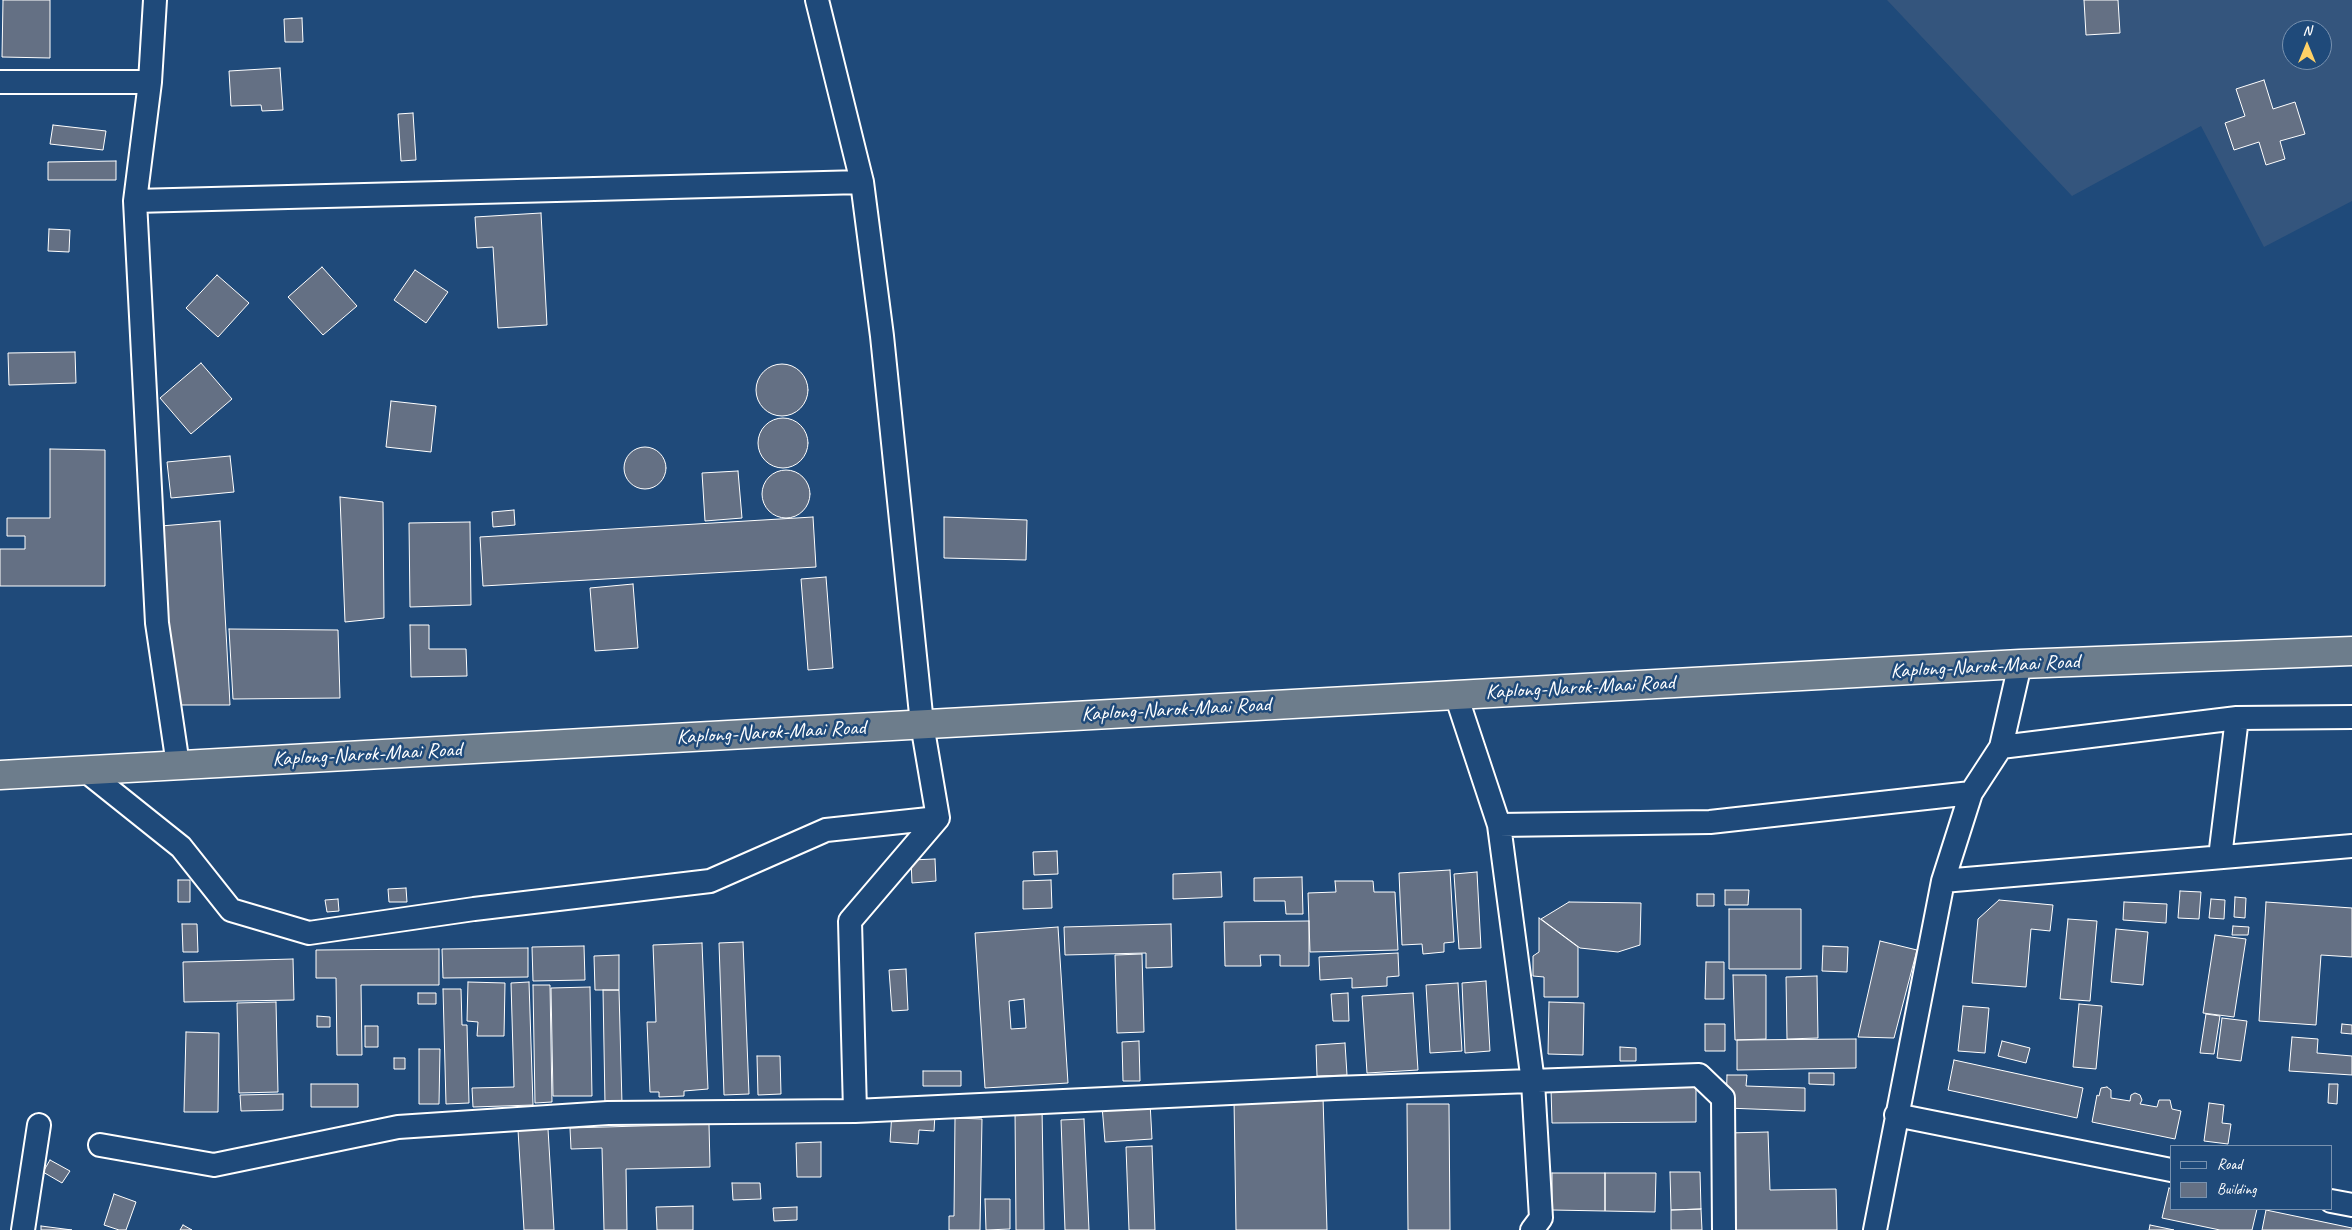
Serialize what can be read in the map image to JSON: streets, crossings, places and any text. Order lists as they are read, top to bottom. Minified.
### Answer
{"streets":{"highway":["Kaplong-Narok-Maai Road"]},"legend":["Road","Building"],"north":"top"}
